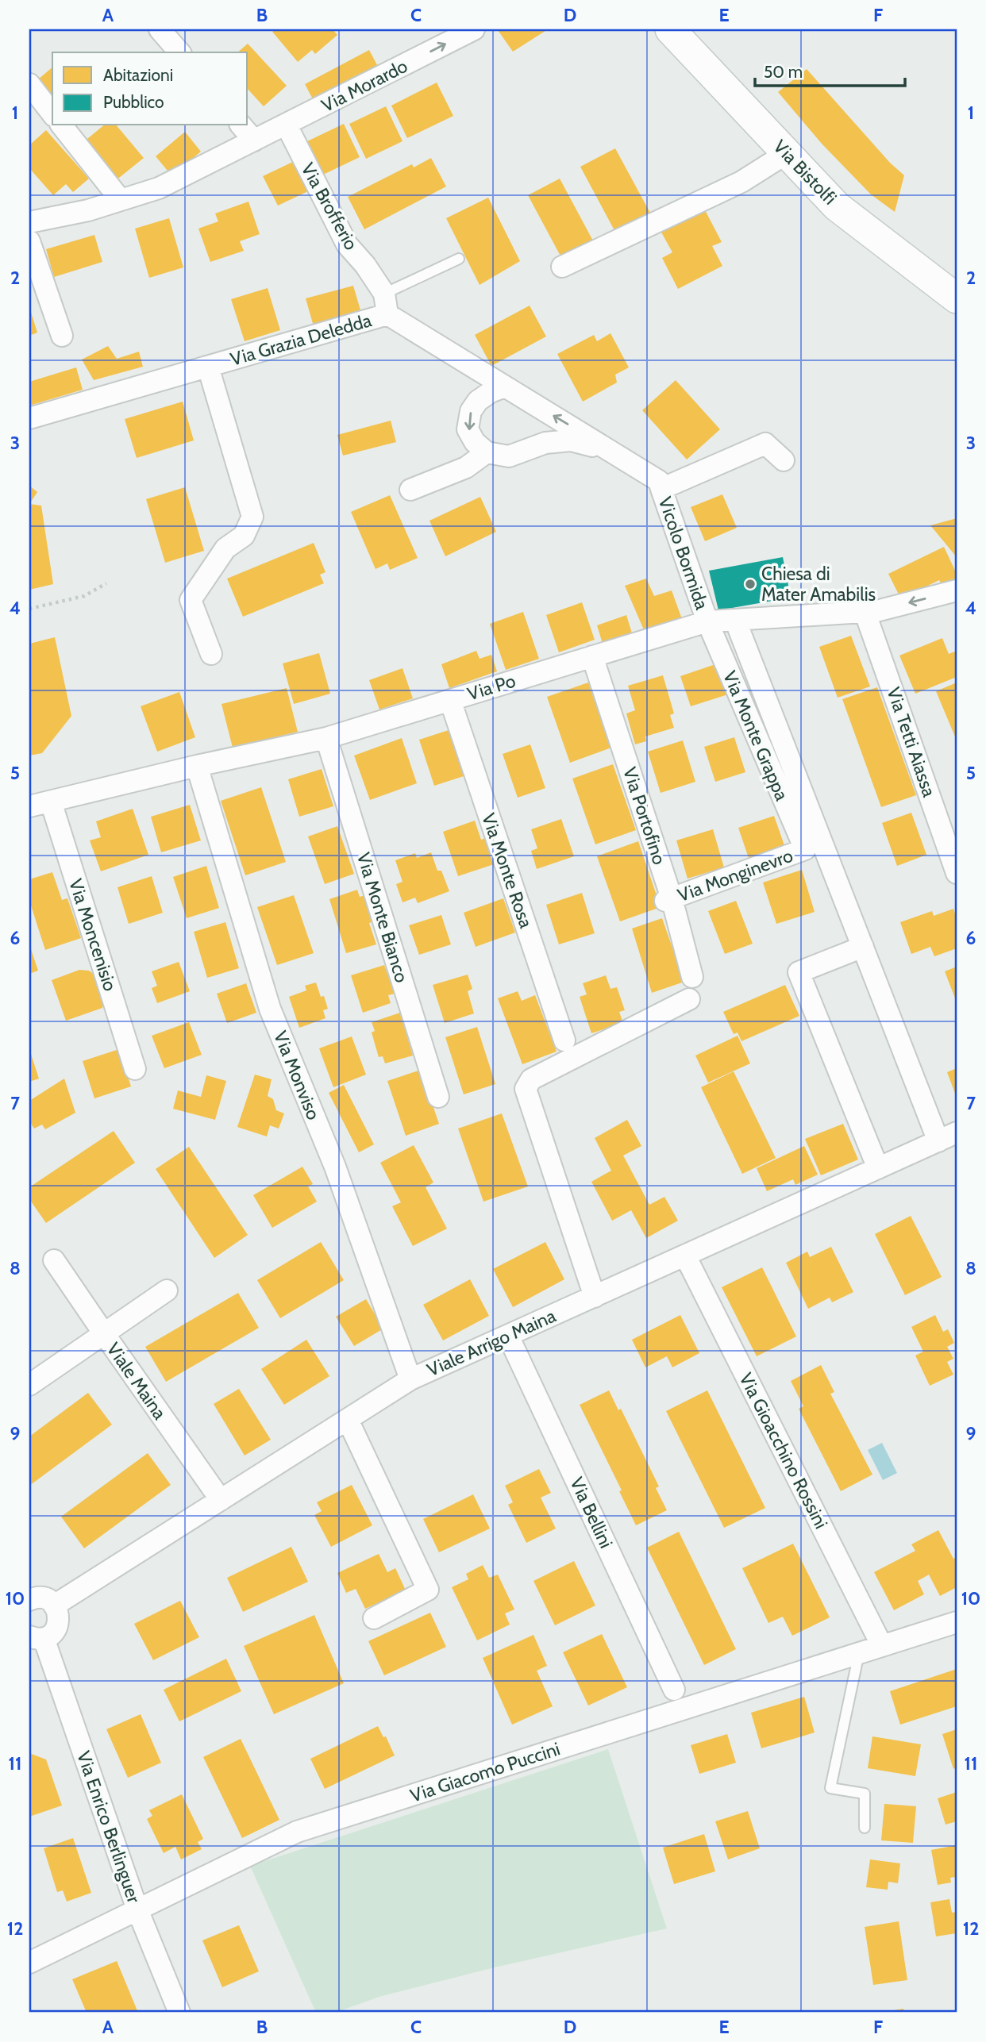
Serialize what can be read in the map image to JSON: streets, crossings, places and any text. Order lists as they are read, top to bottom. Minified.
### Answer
{"streets":{"street":["Via Morardo","Via Bistolfi","Via Brofferio","Via Grazia Deledda","Vicolo Bormida","Via Po","Via Monte Grappa","Via Tetti Aiassa","Via Portofino","Via Monte Rosa","Via Monginevro","Via Monte Bianco","Via Moncenisio","Via Monviso","Viale Arrigo Maina","Viale Maina","Via Gioacchino Rossini","Via Bellini","Via Giacomo Puccini","Via Enrico Berlinguer"]},"crossings":[["Via Morardo","Via Brofferio"],["Via Brofferio","Via Grazia Deledda"],["Via Grazia Deledda","Vicolo Bormida"],["Vicolo Bormida","Via Po"],["Vicolo Bormida","Via Monte Grappa"],["Via Po","Via Monte Grappa"],["Via Po","Via Tetti Aiassa"],["Via Po","Via Portofino"],["Via Po","Via Monte Rosa"],["Via Po","Via Monte Bianco"],["Via Po","Via Moncenisio"],["Via Po","Via Monviso"],["Via Monte Grappa","Via Monginevro"],["Via Portofino","Via Monginevro"],["Via Monviso","Viale Arrigo Maina"],["Viale Arrigo Maina","Viale Maina"],["Viale Arrigo Maina","Via Gioacchino Rossini"],["Viale Arrigo Maina","Via Bellini"],["Via Gioacchino Rossini","Via Giacomo Puccini"],["Via Giacomo Puccini","Via Enrico Berlinguer"]],"one_way":["Via Morardo"],"places":["Chiesa di Mater Amabilis"],"legend":["Abitazioni","Pubblico"],"scale_bar":"50 m","grid":{"columns":["A","B","C","D","E","F"],"rows":["1","2","3","4","5","6","7","8","9","10","11","12"]}}
